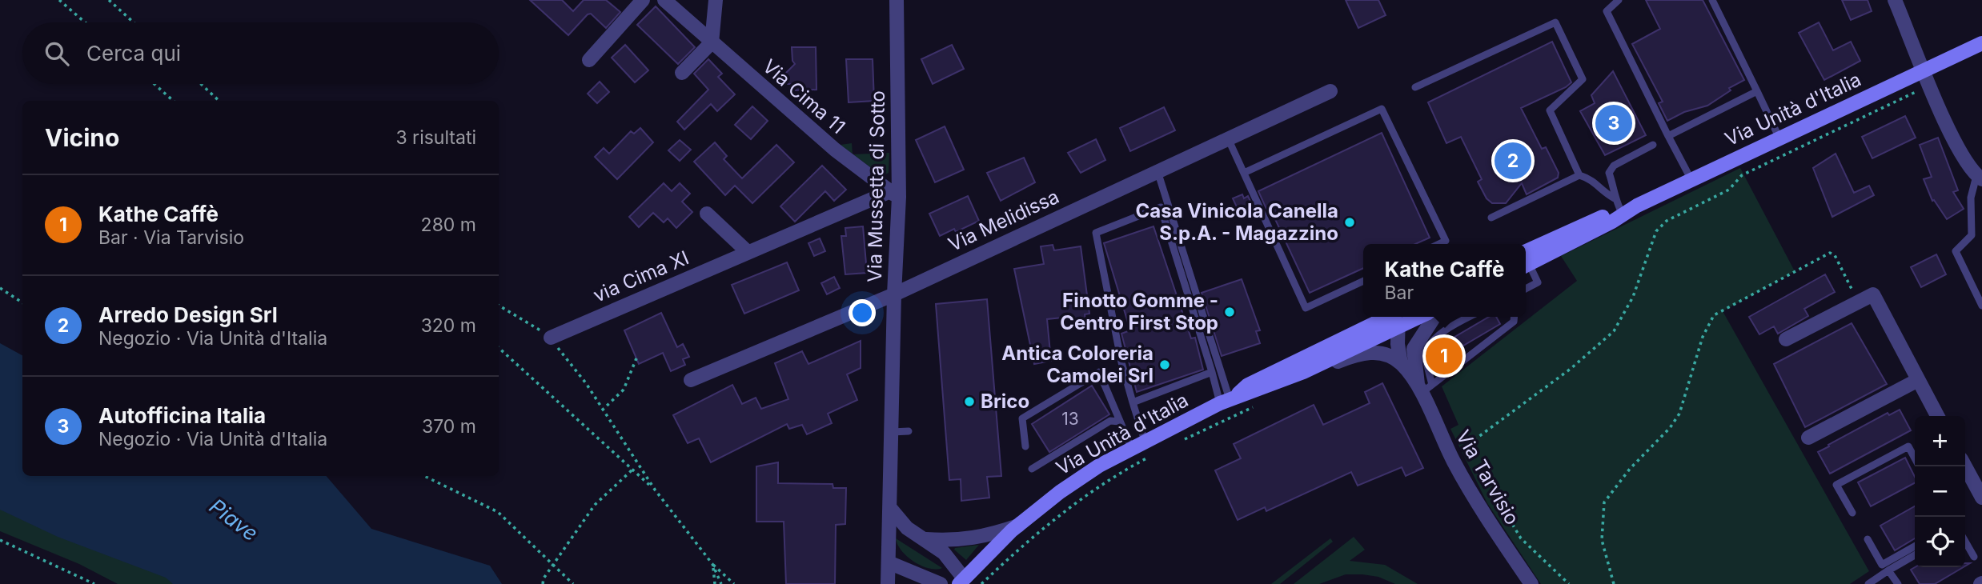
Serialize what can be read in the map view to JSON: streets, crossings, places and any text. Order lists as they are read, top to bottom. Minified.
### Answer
{"streets":{"main road":["Via Unità d'Italia"],"street":["Via Cima 11","Via Mussetta di Sotto","Via Melidissa","via Cima XI","Via Tarvisio"]},"crossings":[["Via Cima 11","Via Mussetta di Sotto"],["Via Cima 11","via Cima XI"],["Via Mussetta di Sotto","Via Melidissa"],["Via Mussetta di Sotto","via Cima XI"]],"water":["Piave"],"places":["Casa Vinicola Canella S.p.A. - Magazzino","Finotto Gomme - Centro First Stop","Antica Coloreria Camolei Srl","Brico"],"house_numbers":["13"],"page":{"search":"Cerca qui","heading":["Vicino","3 risultati"],"pins":["3","2","1"],"list":[{"mark":"1","name":"Kathe Caffè","note":"Bar · Via Tarvisio","value":"280 m"},{"mark":"2","name":"Arredo Design Srl","note":"Negozio · Via Unità d'Italia","value":"320 m"},{"mark":"3","name":"Autofficina Italia","note":"Negozio · Via Unità d'Italia","value":"370 m"}],"popup":["Kathe Caffè","Bar"],"map_buttons":["+","−"]}}
